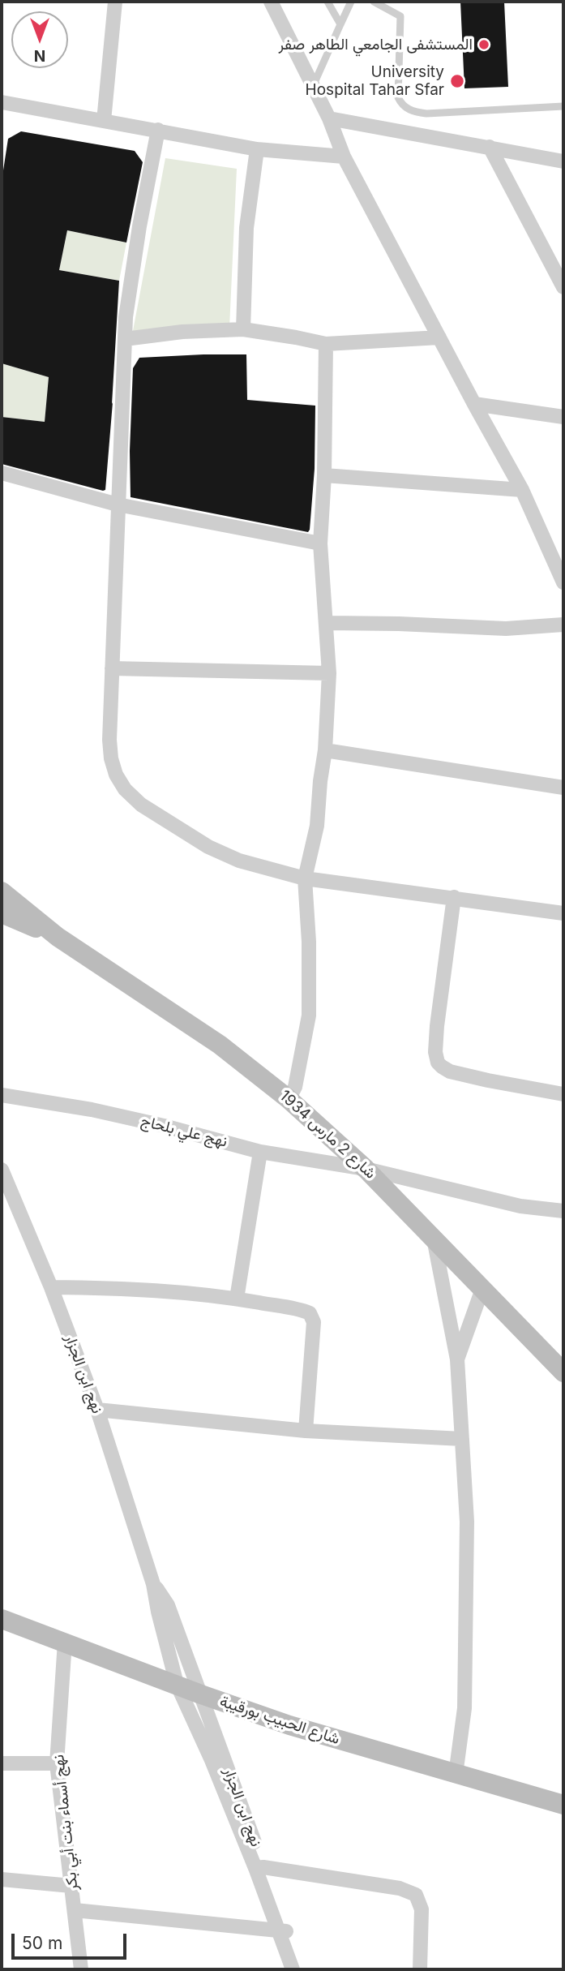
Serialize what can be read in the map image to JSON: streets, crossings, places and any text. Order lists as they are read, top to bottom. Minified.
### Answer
{"streets":{"street":["نهج علي بلحاج","شارع 2 مارس 1934","نهج ابن الجزار","شارع الحبيب بورقيبة","نهج أسماء بنت أبي بكر"]},"crossings":[["نهج علي بلحاج","شارع 2 مارس 1934"],["نهج ابن الجزار","شارع الحبيب بورقيبة"],["شارع الحبيب بورقيبة","نهج أسماء بنت أبي بكر"]],"places":["المستشفى الجامعي الطاهر صفر","University Hospital Tahar Sfar"],"scale_bar":"50 m","north":"bottom"}
